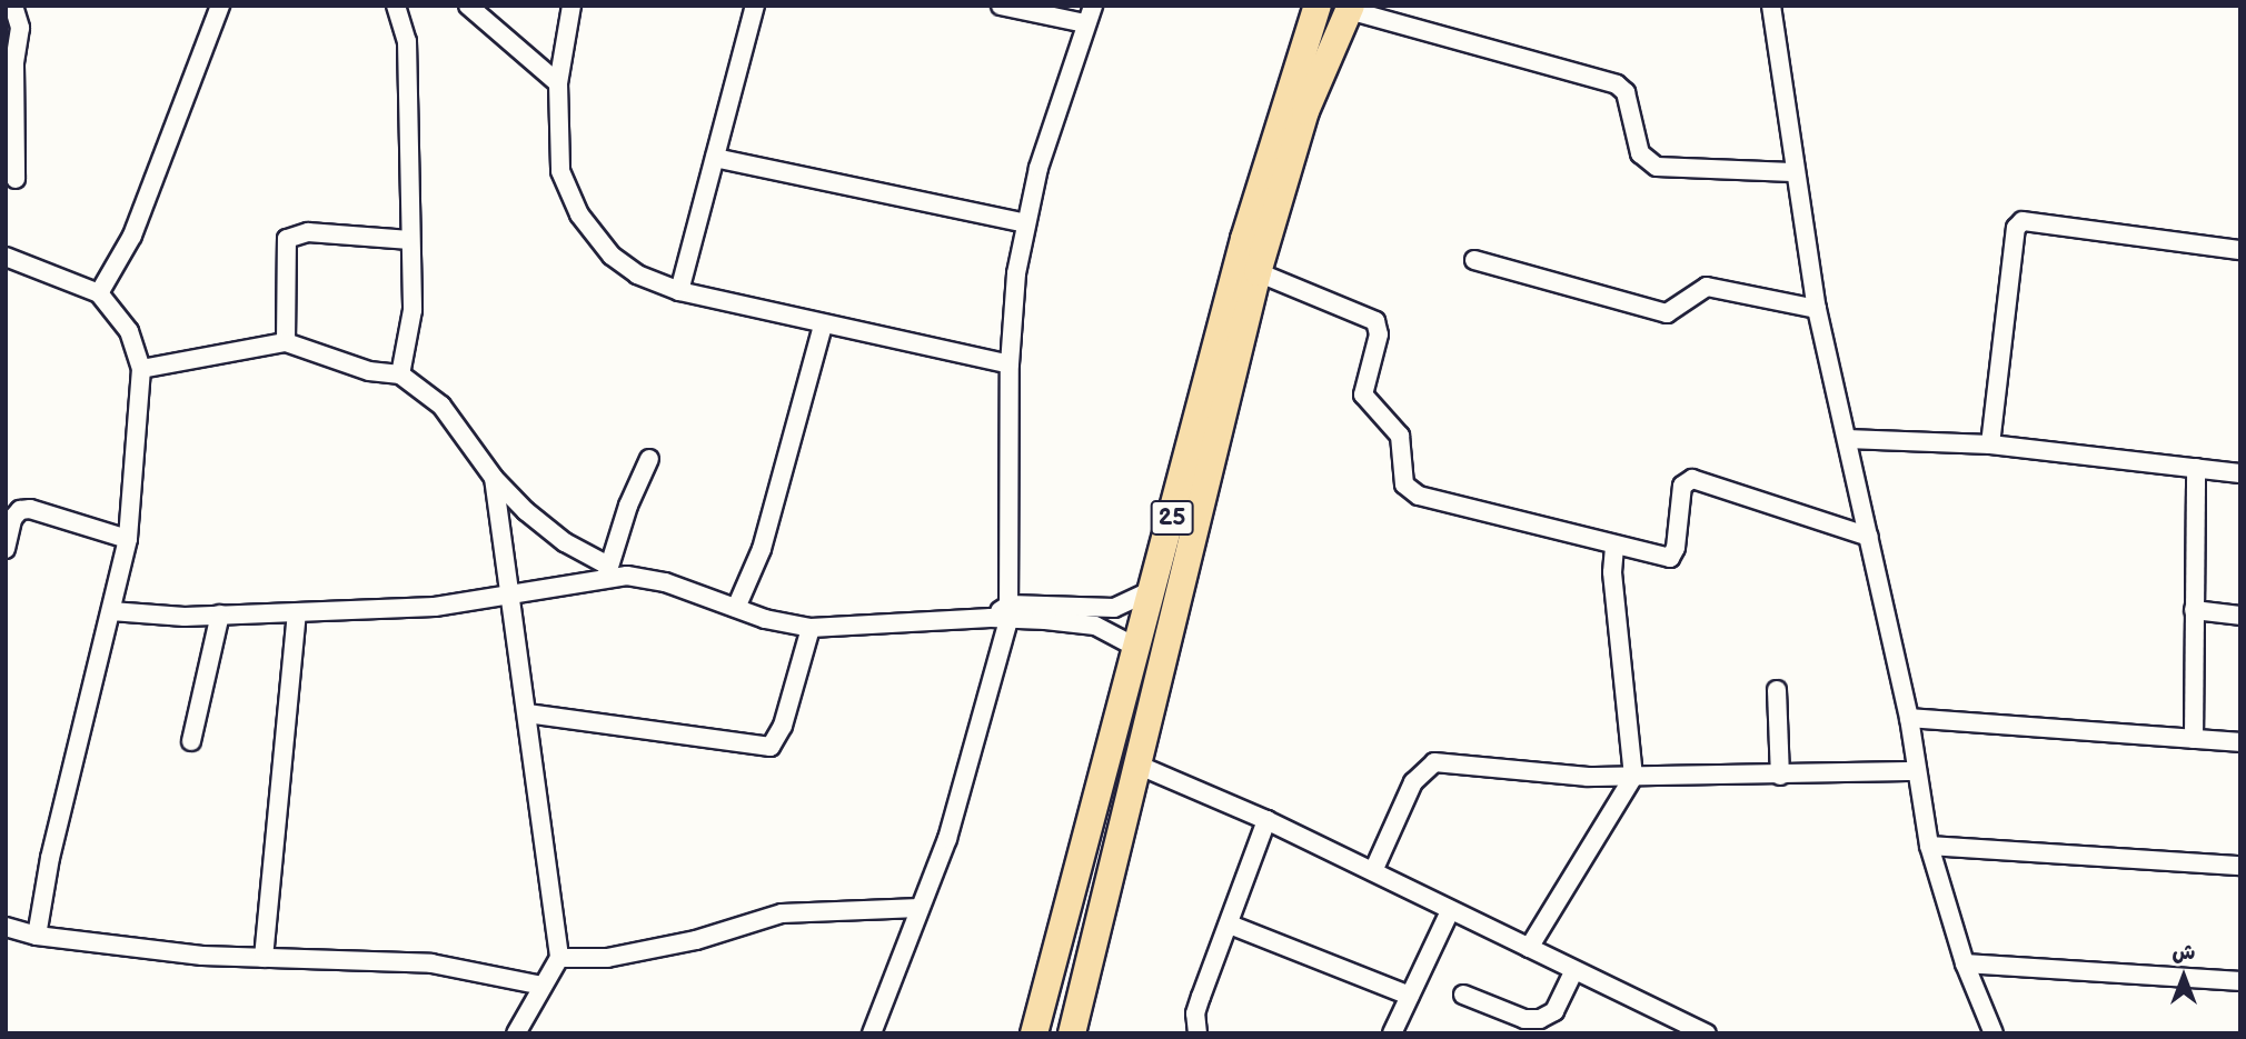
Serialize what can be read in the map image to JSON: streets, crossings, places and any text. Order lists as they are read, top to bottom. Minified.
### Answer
{"streets":{"highway":["25"]},"north":"top"}
